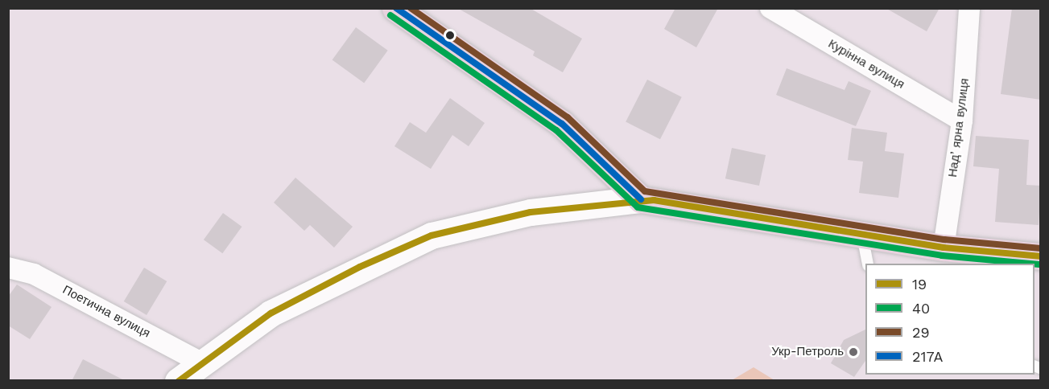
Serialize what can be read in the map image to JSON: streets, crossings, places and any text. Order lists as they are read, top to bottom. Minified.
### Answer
{"streets":{"street":["Курінна вулиця","Надʼярна вулиця","Поетична вулиця"]},"crossings":[["Курінна вулиця","Надʼярна вулиця"]],"places":["Укр-Петроль"],"lines":["transit line 29","transit line 217A","transit line 40","transit line 19"],"legend":["19","40","29","217A"]}
